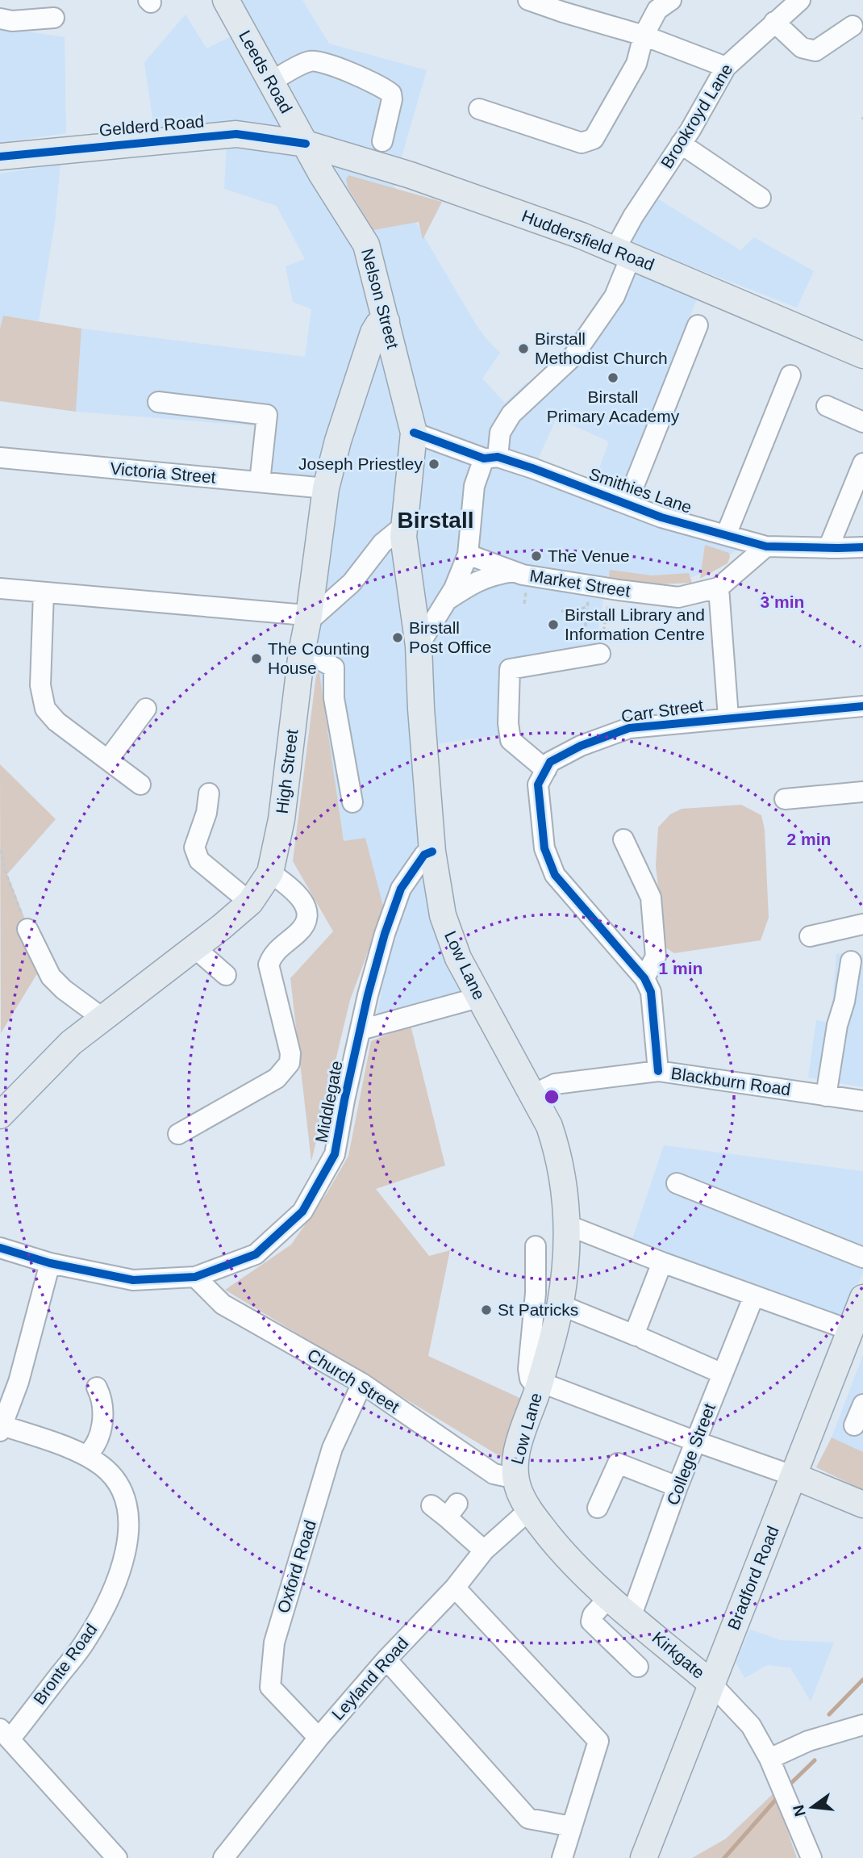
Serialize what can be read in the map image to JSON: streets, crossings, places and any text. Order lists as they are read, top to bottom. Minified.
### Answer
{"streets":{"main road":["Leeds Road","Gelderd Road","Huddersfield Road","Nelson Street","High Street","Low Lane","Bradford Road","Kirkgate"],"street":["Brookroyd Lane","Victoria Street","Smithies Lane","Market Street","Carr Street","Blackburn Road","Middlegate","Church Street","College Street","Oxford Road","Bronte Road","Leyland Road"]},"crossings":[["Leeds Road","Gelderd Road"],["Leeds Road","Huddersfield Road"],["Leeds Road","Nelson Street"],["Brookroyd Lane","Huddersfield Road"],["Brookroyd Lane","Smithies Lane"],["Brookroyd Lane","Market Street"],["Brookroyd Lane","Low Lane"],["Gelderd Road","Huddersfield Road"],["Gelderd Road","Nelson Street"],["Huddersfield Road","Nelson Street"],["Nelson Street","Smithies Lane"],["Nelson Street","High Street"],["Nelson Street","Low Lane"],["Victoria Street","High Street"],["Smithies Lane","Market Street"],["Smithies Lane","Low Lane"],["Low Lane","Blackburn Road"],["Low Lane","Middlegate"],["Low Lane","Church Street"],["Low Lane","Kirkgate"],["Middlegate","Church Street"],["Church Street","Oxford Road"],["Church Street","Kirkgate"],["College Street","Kirkgate"],["Oxford Road","Leyland Road"],["Bradford Road","Kirkgate"],["Kirkgate","Leyland Road"]],"districts":["Birstall"],"places":["Birstall Methodist Church","Birstall Primary Academy","Joseph Priestley","The Venue","Birstall Library and Information Centre","Birstall Post Office","The Counting House","St Patricks"],"north":"left","rings":["3 min","2 min","1 min"]}
